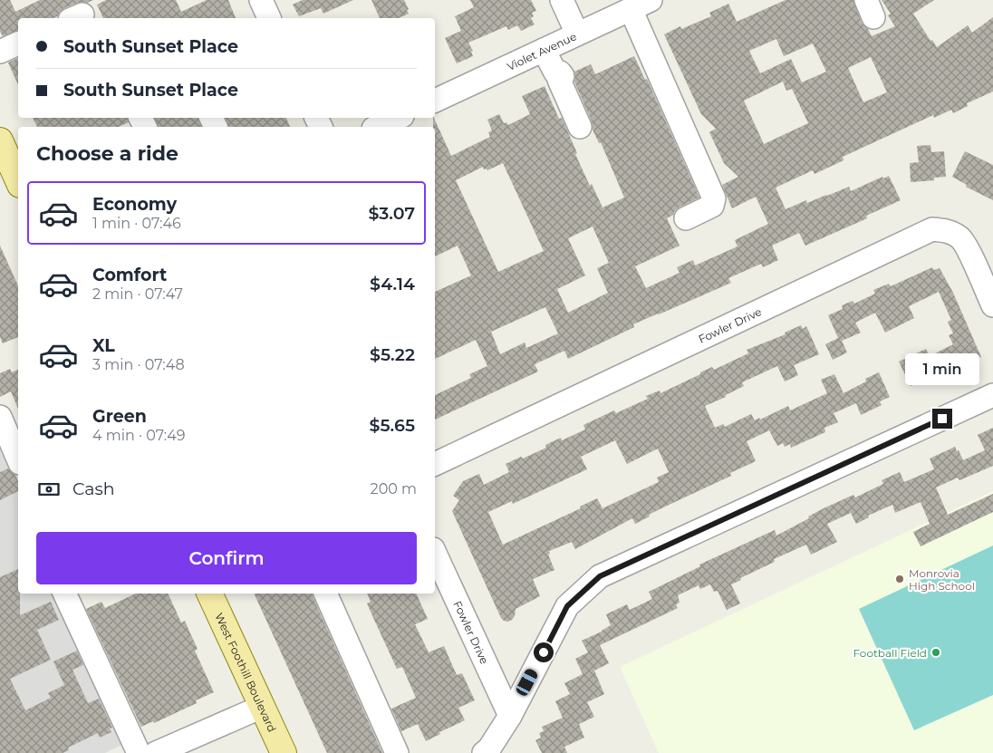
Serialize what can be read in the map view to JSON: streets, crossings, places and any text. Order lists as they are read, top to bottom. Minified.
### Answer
{"streets":{"main road":["West Foothill Boulevard"],"street":["Violet Avenue","Fowler Drive"]},"places":["Monrovia High School","Football Field"],"page":{"banner":["South Sunset Place","South Sunset Place"],"heading":"Choose a ride","list":[{"name":"Economy","note":"1 min · 07:46","value":"$3.07"},{"name":"Comfort","note":"2 min · 07:47","value":"$4.14"},{"name":"XL","note":"3 min · 07:48","value":"$5.22"},{"name":"Green","note":"4 min · 07:49","value":"$5.65"}],"bubble":"1 min","pay":["Cash","200 m"],"buttons":"Confirm"}}
